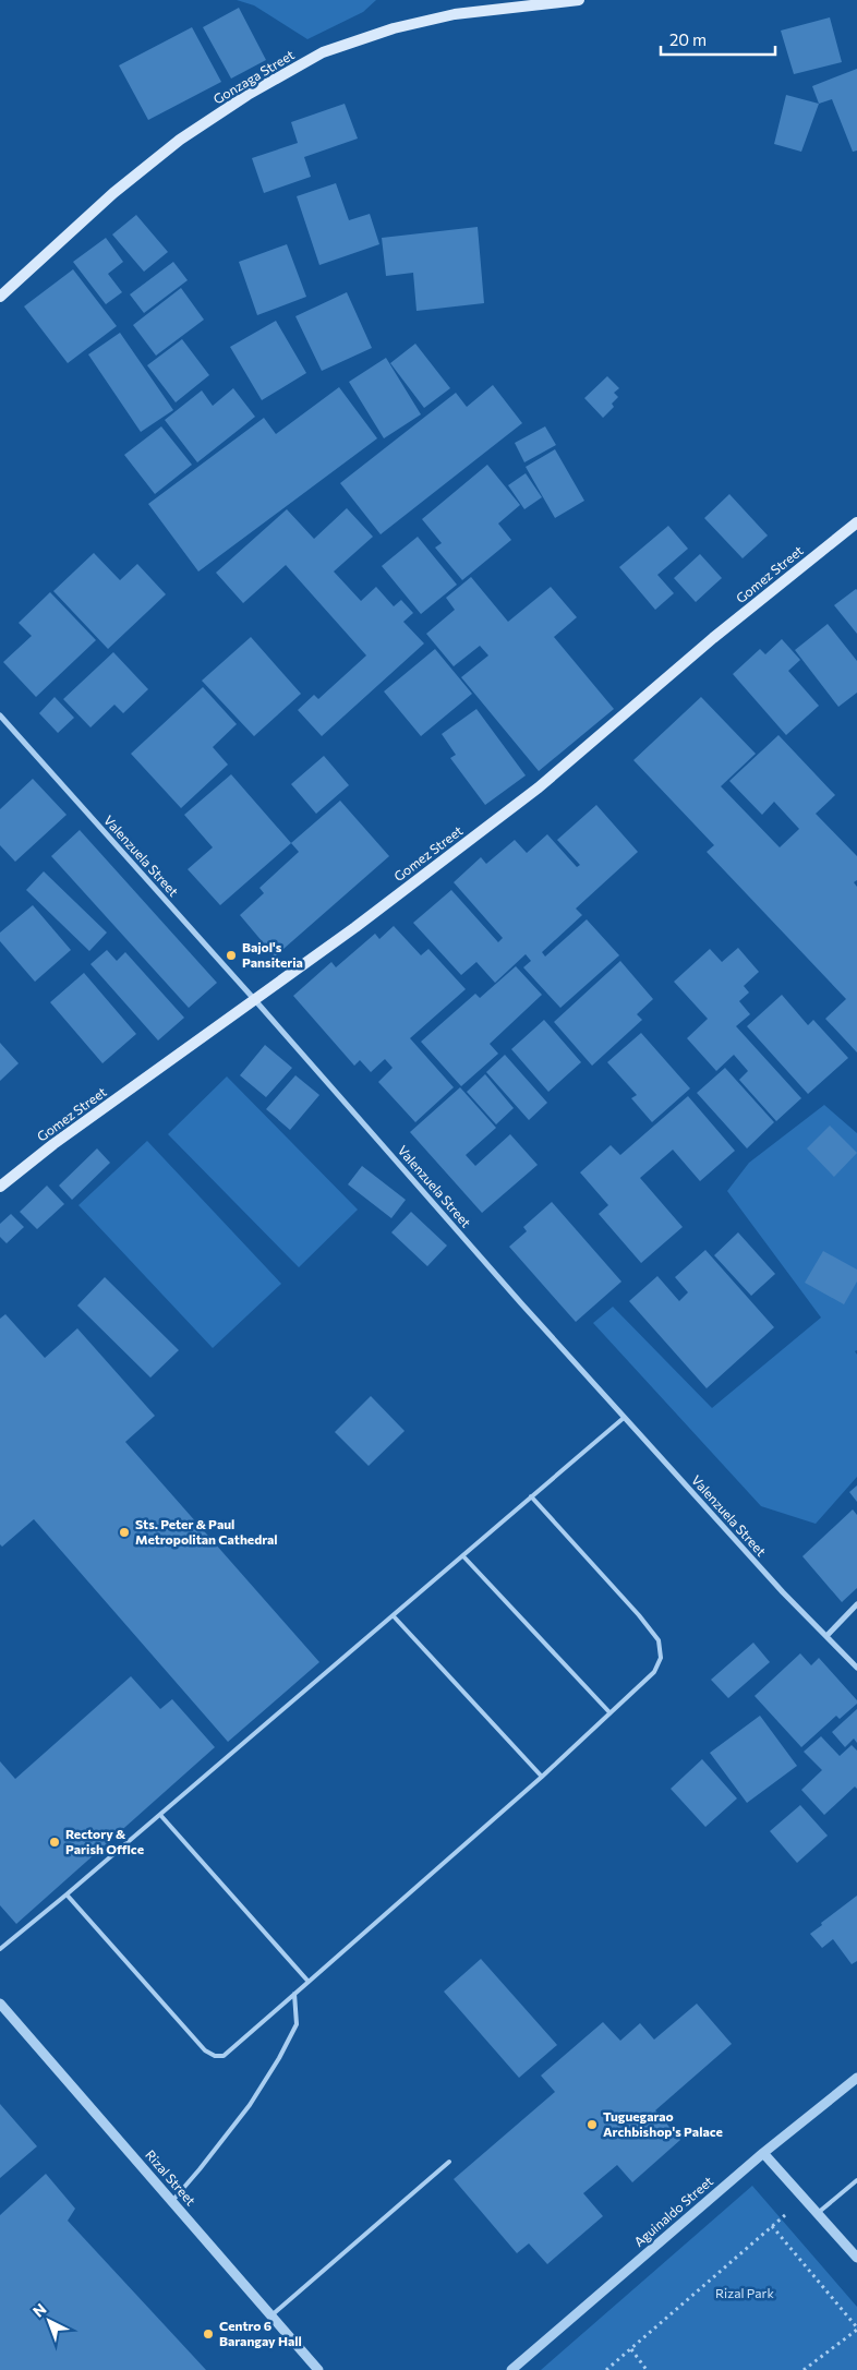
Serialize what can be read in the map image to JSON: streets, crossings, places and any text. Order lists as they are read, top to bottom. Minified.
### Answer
{"streets":{"main road":["Gonzaga Street","Gomez Street"],"street":["Valenzuela Street","Rizal Street","Aguinaldo Street"]},"crossings":[["Gomez Street","Valenzuela Street"]],"parks":["Rizal Park"],"places":["Bajol's Pansiteria","Sts. Peter & Paul Metropolitan Cathedral","Rectory & Parish Office","Tuguegarao Archbishop's Palace","Centro 6 Barangay Hall"],"scale_bar":"20 m","north":"top left"}
